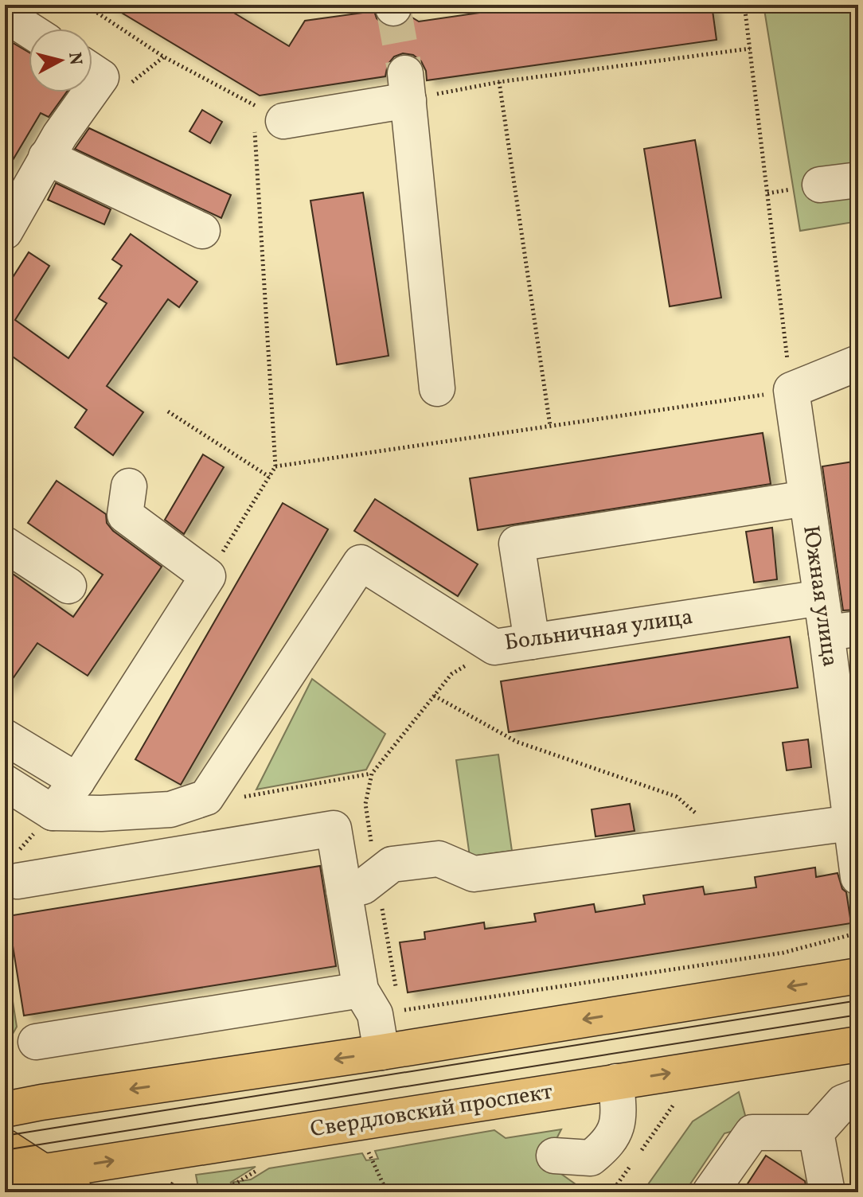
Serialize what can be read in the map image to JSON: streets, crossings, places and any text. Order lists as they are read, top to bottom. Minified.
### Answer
{"streets":{"main road":["Свердловский проспект"],"street":["Южная улица","Больничная улица"]},"crossings":[["Южная улица","Больничная улица"]],"north":"right"}
